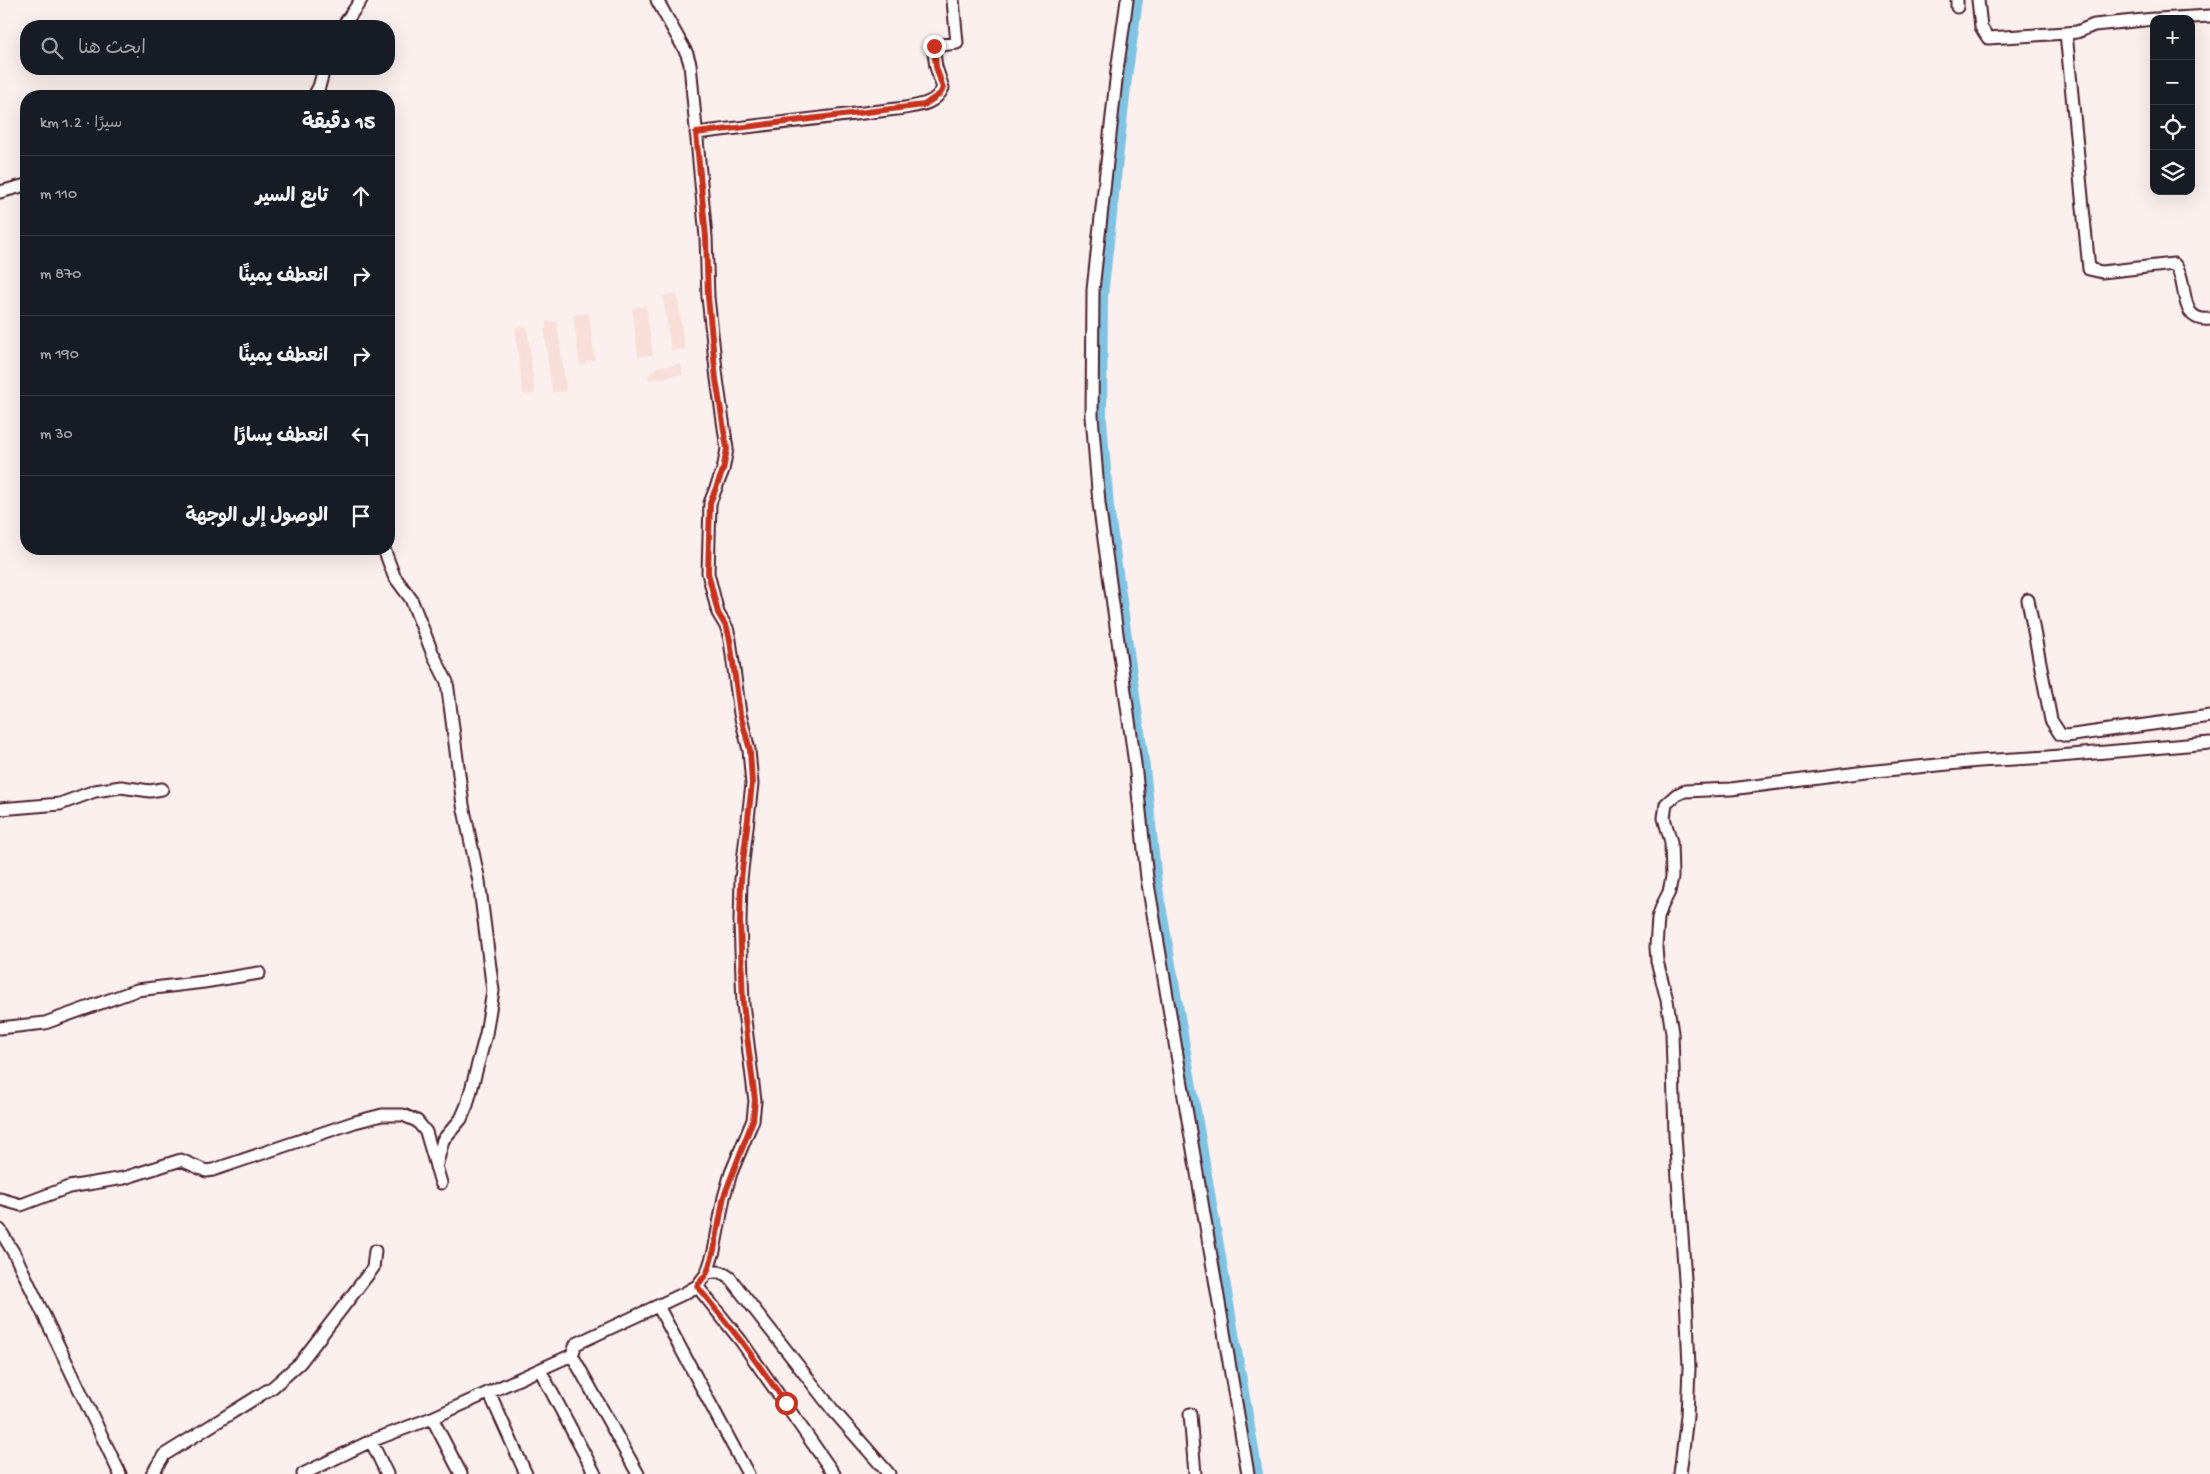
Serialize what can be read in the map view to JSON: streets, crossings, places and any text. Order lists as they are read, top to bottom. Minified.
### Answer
{"page":{"map_buttons":["+","−"],"search":"ابحث هنا","heading":["15 دقيقة","سيرًا · 1.2 km"],"list":[["تابع السير","110 m"],["انعطف يمينًا","870 m"],["انعطف يمينًا","190 m"],["انعطف يسارًا","30 m"],"الوصول إلى الوجهة"]}}
